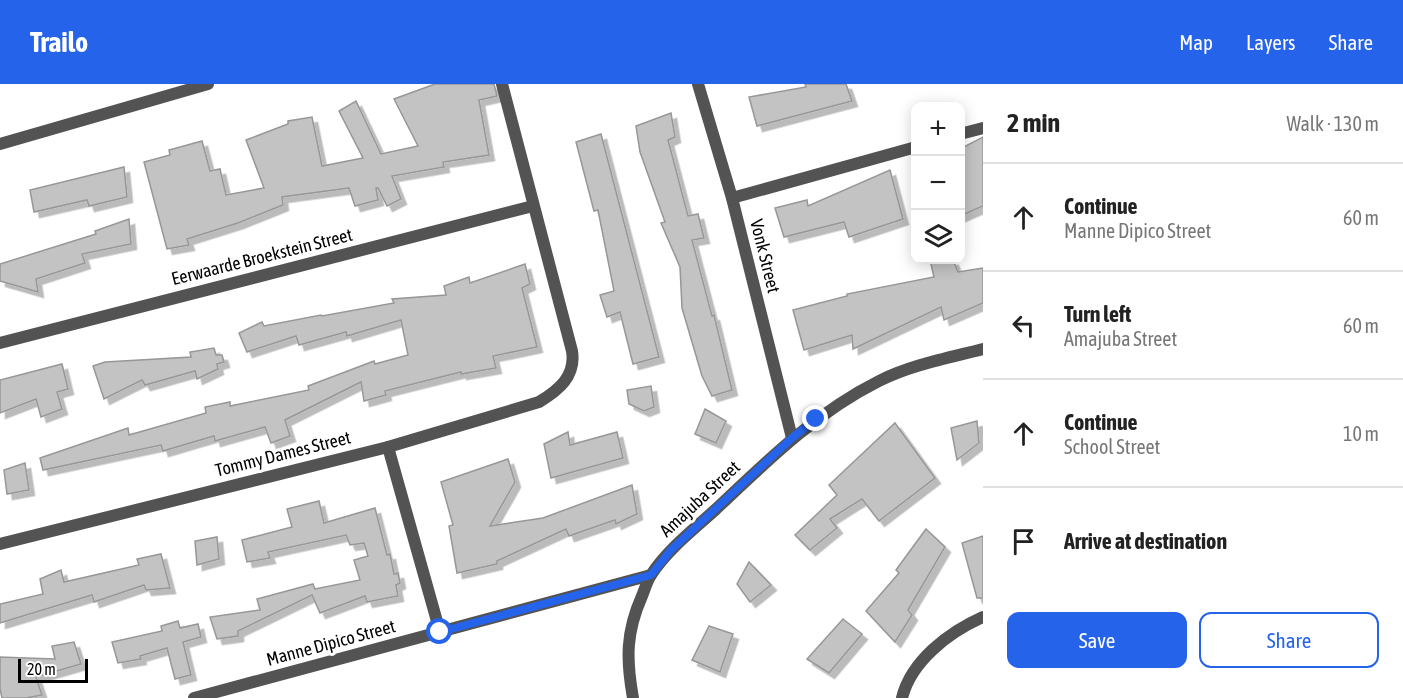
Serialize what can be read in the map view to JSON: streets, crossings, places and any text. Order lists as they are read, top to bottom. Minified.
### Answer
{"streets":{"street":["Vonk Street","Eerwaarde Broekstein Street","Tommy Dames Street","Amajuba Street","Manne Dipico Street"]},"crossings":[["Vonk Street","Amajuba Street"],["Eerwaarde Broekstein Street","Tommy Dames Street"],["Amajuba Street","Manne Dipico Street"]],"scale_bar":"20 m","page":{"header":"Trailo","nav":["Map","Layers","Share"],"heading":["2 min","Walk · 130 m"],"map_buttons":["+","−"],"list":[["Continue","Manne Dipico Street","60 m"],["Turn left","Amajuba Street","60 m"],["Continue","School Street","10 m"],"Arrive at destination"],"buttons":["Save","Share"],"scale":"20 m"}}
